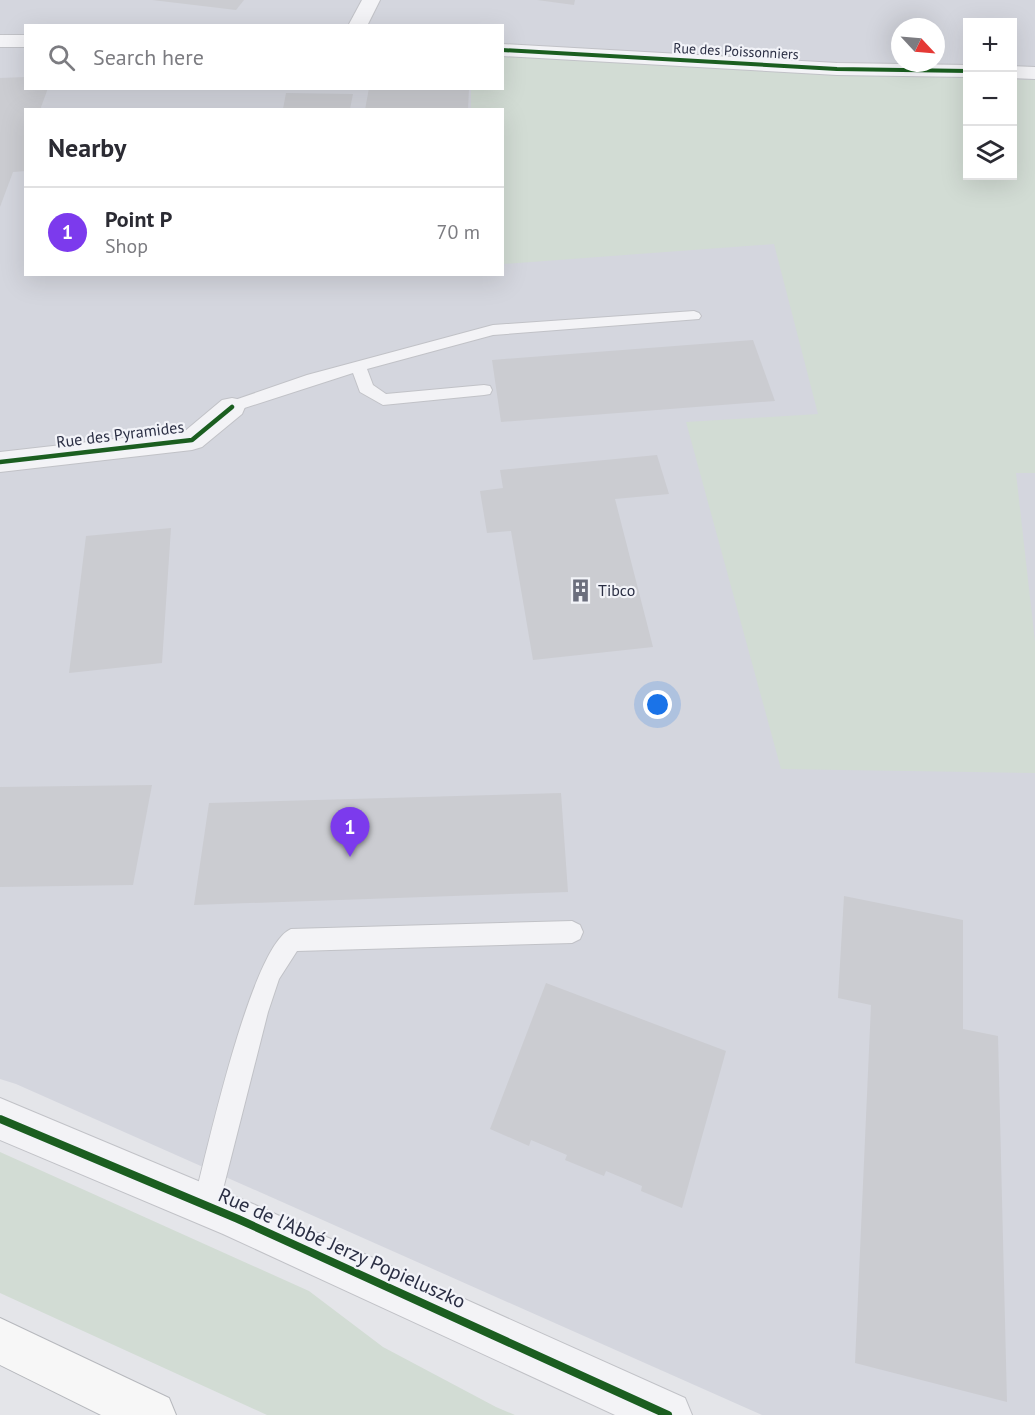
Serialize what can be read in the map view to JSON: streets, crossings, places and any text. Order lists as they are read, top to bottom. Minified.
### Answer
{"streets":{"street":["Rue des Poissonniers","Rue des Pyramides","Rue de l'Abbé Jerzy Popieluszko"]},"places":{"building":["Tibco"]},"north":"bottom right","page":{"map_buttons":["+","−"],"search":"Search here","heading":"Nearby","list":[{"mark":"1","name":"Point P","note":"Shop","value":"70 m"}],"pins":"1"}}
